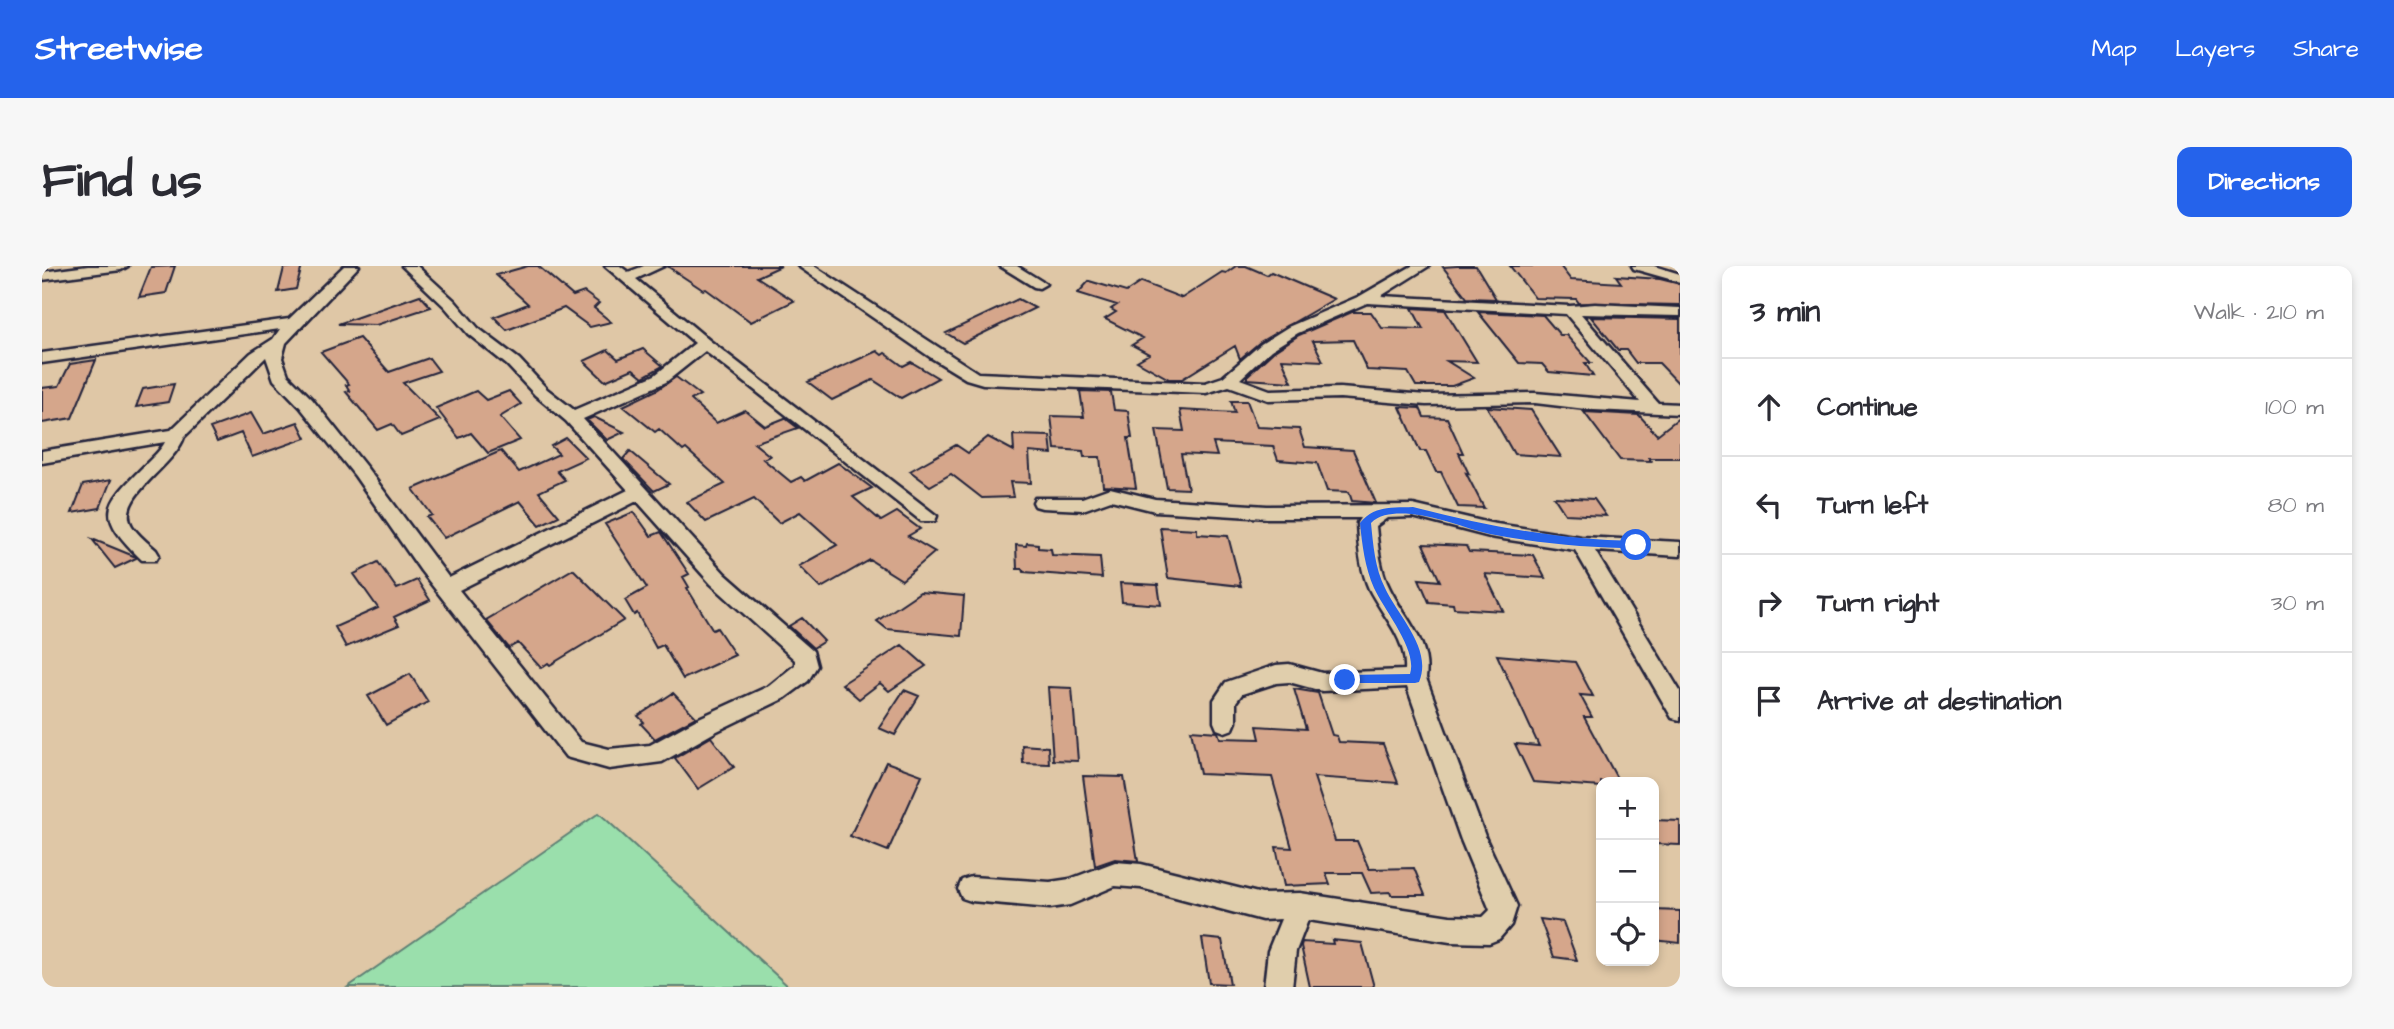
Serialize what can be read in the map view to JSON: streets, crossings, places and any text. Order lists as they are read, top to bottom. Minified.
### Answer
{"page":{"header":"Streetwise","nav":["Map","Layers","Share"],"buttons":"Directions","title":"Find us","heading":["3 min","Walk · 210 m"],"list":[["Continue","100 m"],["Turn left","80 m"],["Turn right","30 m"],"Arrive at destination"],"map_buttons":["+","−"]}}
